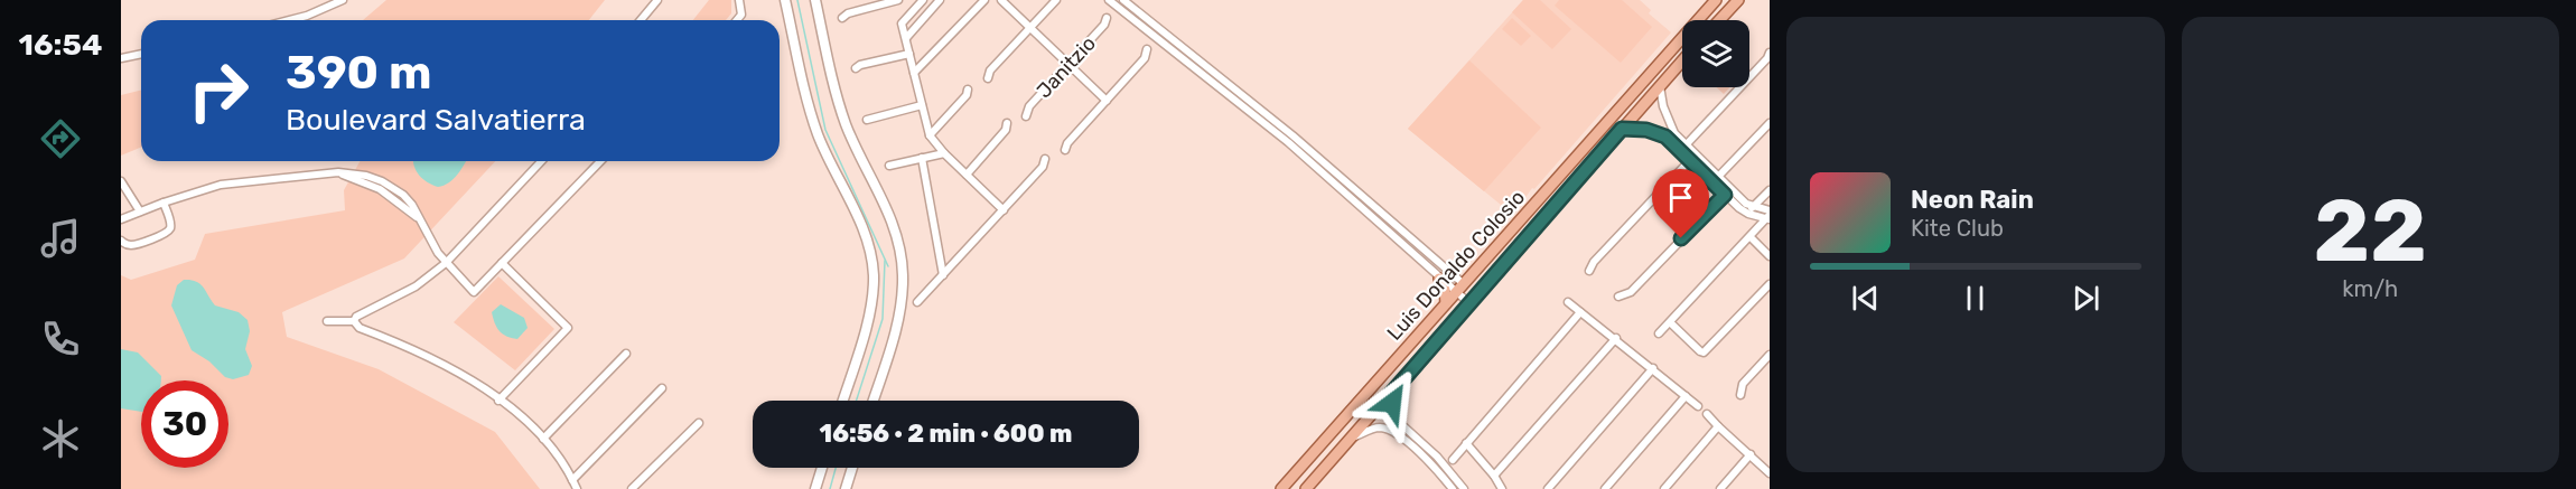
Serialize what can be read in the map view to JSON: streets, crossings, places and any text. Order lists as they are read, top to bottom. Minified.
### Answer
{"streets":{"main road":["Luis Donaldo Colosio"],"street":["Janitzio"]},"page":{"tabs":"16:54","tile":["22","km/h"],"turn":["390 m","Boulevard Salvatierra"],"song":["Neon Rain","Kite Club"],"limit":"30","trip":"16:56 · 2 min · 600 m"}}
